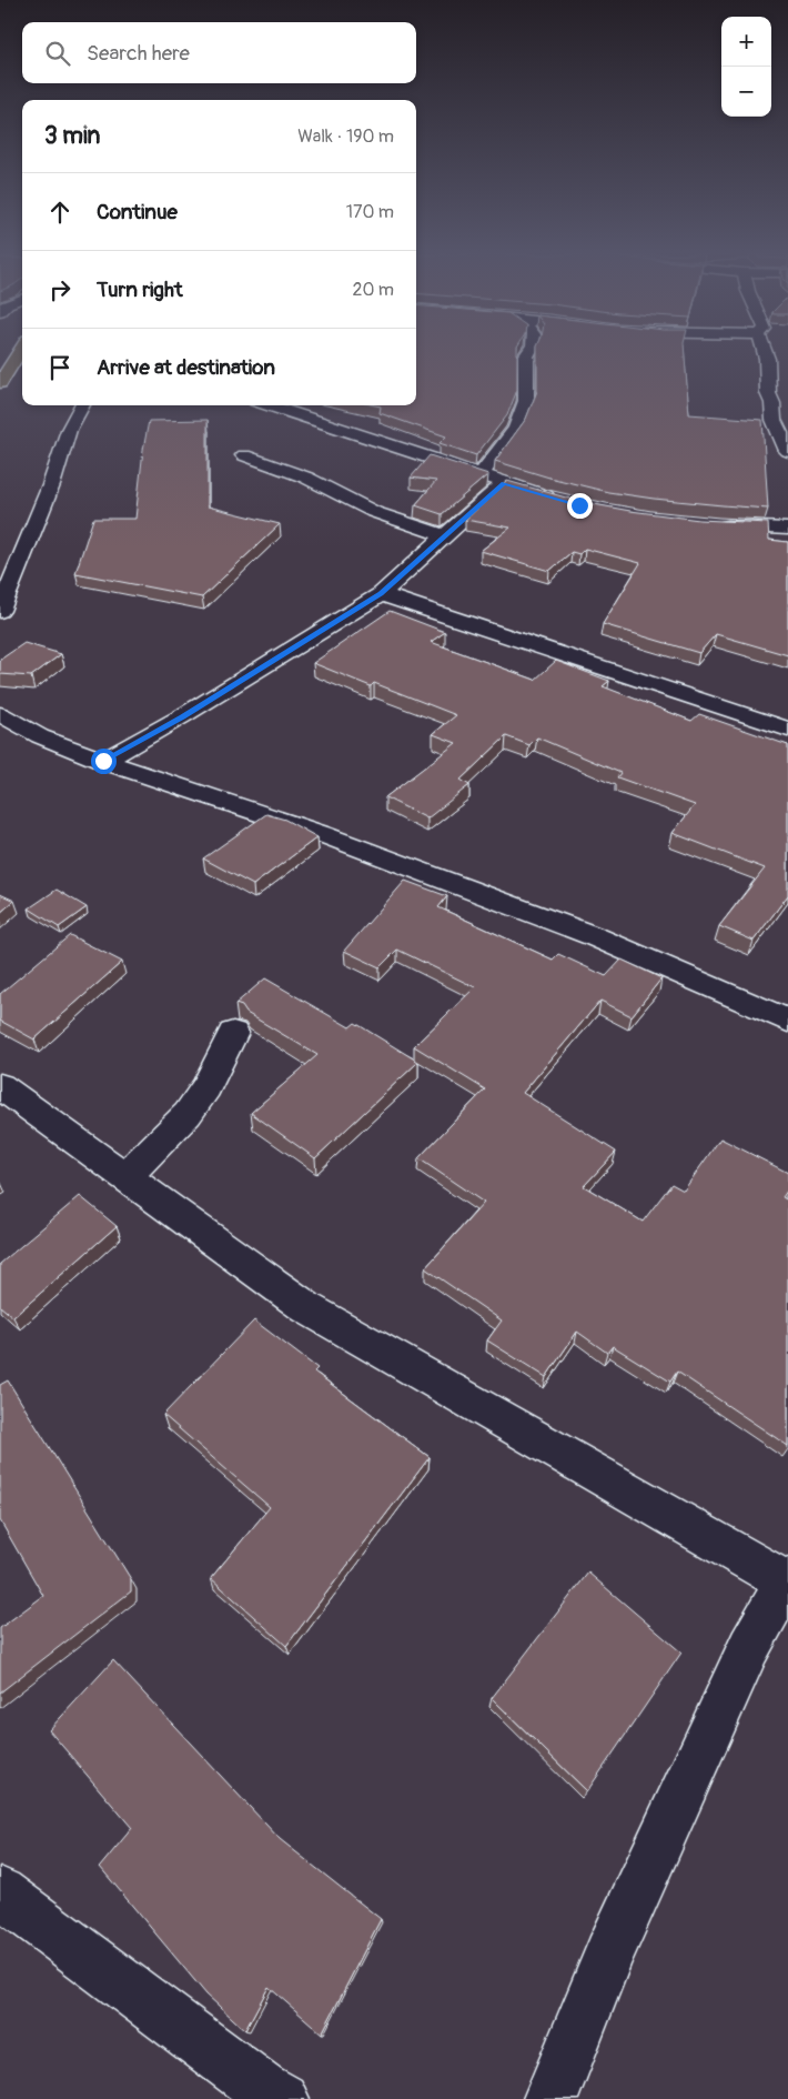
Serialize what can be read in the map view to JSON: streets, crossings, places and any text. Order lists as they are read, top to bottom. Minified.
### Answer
{"page":{"map_buttons":["+","−"],"search":"Search here","heading":["3 min","Walk · 190 m"],"list":[["Continue","170 m"],["Turn right","20 m"],"Arrive at destination"]}}
